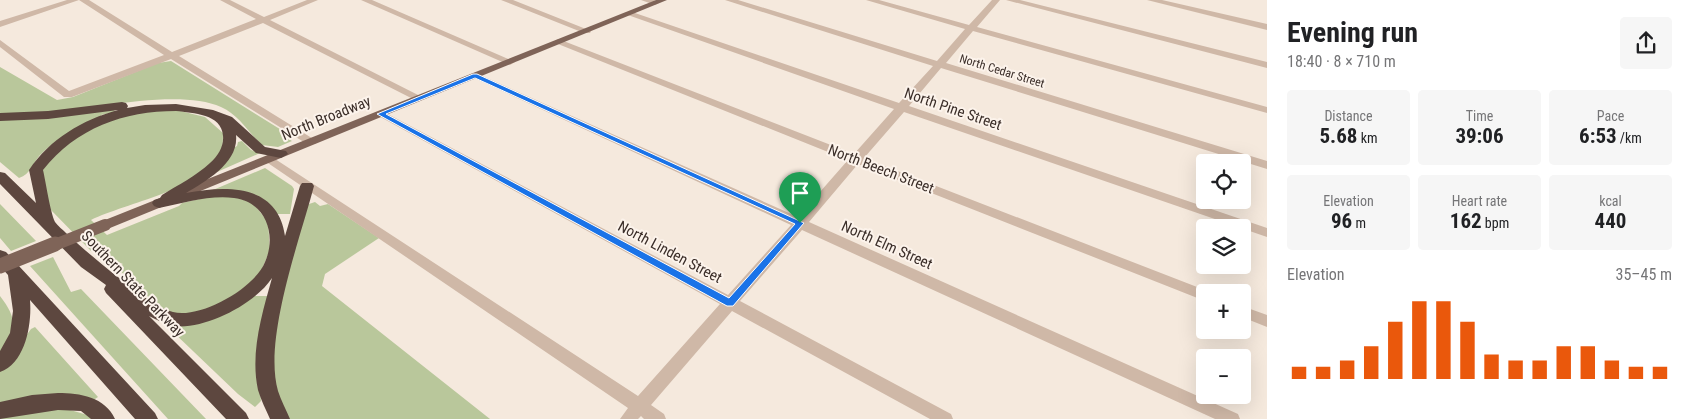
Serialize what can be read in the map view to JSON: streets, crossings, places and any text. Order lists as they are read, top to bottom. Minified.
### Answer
{"streets":{"highway":["Southern State Parkway"],"main road":["North Broadway"],"street":["North Cedar Street","North Pine Street","North Beech Street","North Elm Street","North Linden Street"]},"crossings":[["North Pine Street","North Broadway"],["North Broadway","North Beech Street"],["North Broadway","North Elm Street"],["North Broadway","North Linden Street"]],"page":{"heading":["Evening run","18:40 · 8 × 710 m"],"stats":[["Distance","5.68 km"],["Time","39:06"],["Pace","6:53 /km"],["Elevation","96 m"],["Heart rate","162 bpm"],["kcal","440"]],"map_buttons":["+","−"],"chart":["Elevation","35–45 m"]}}
